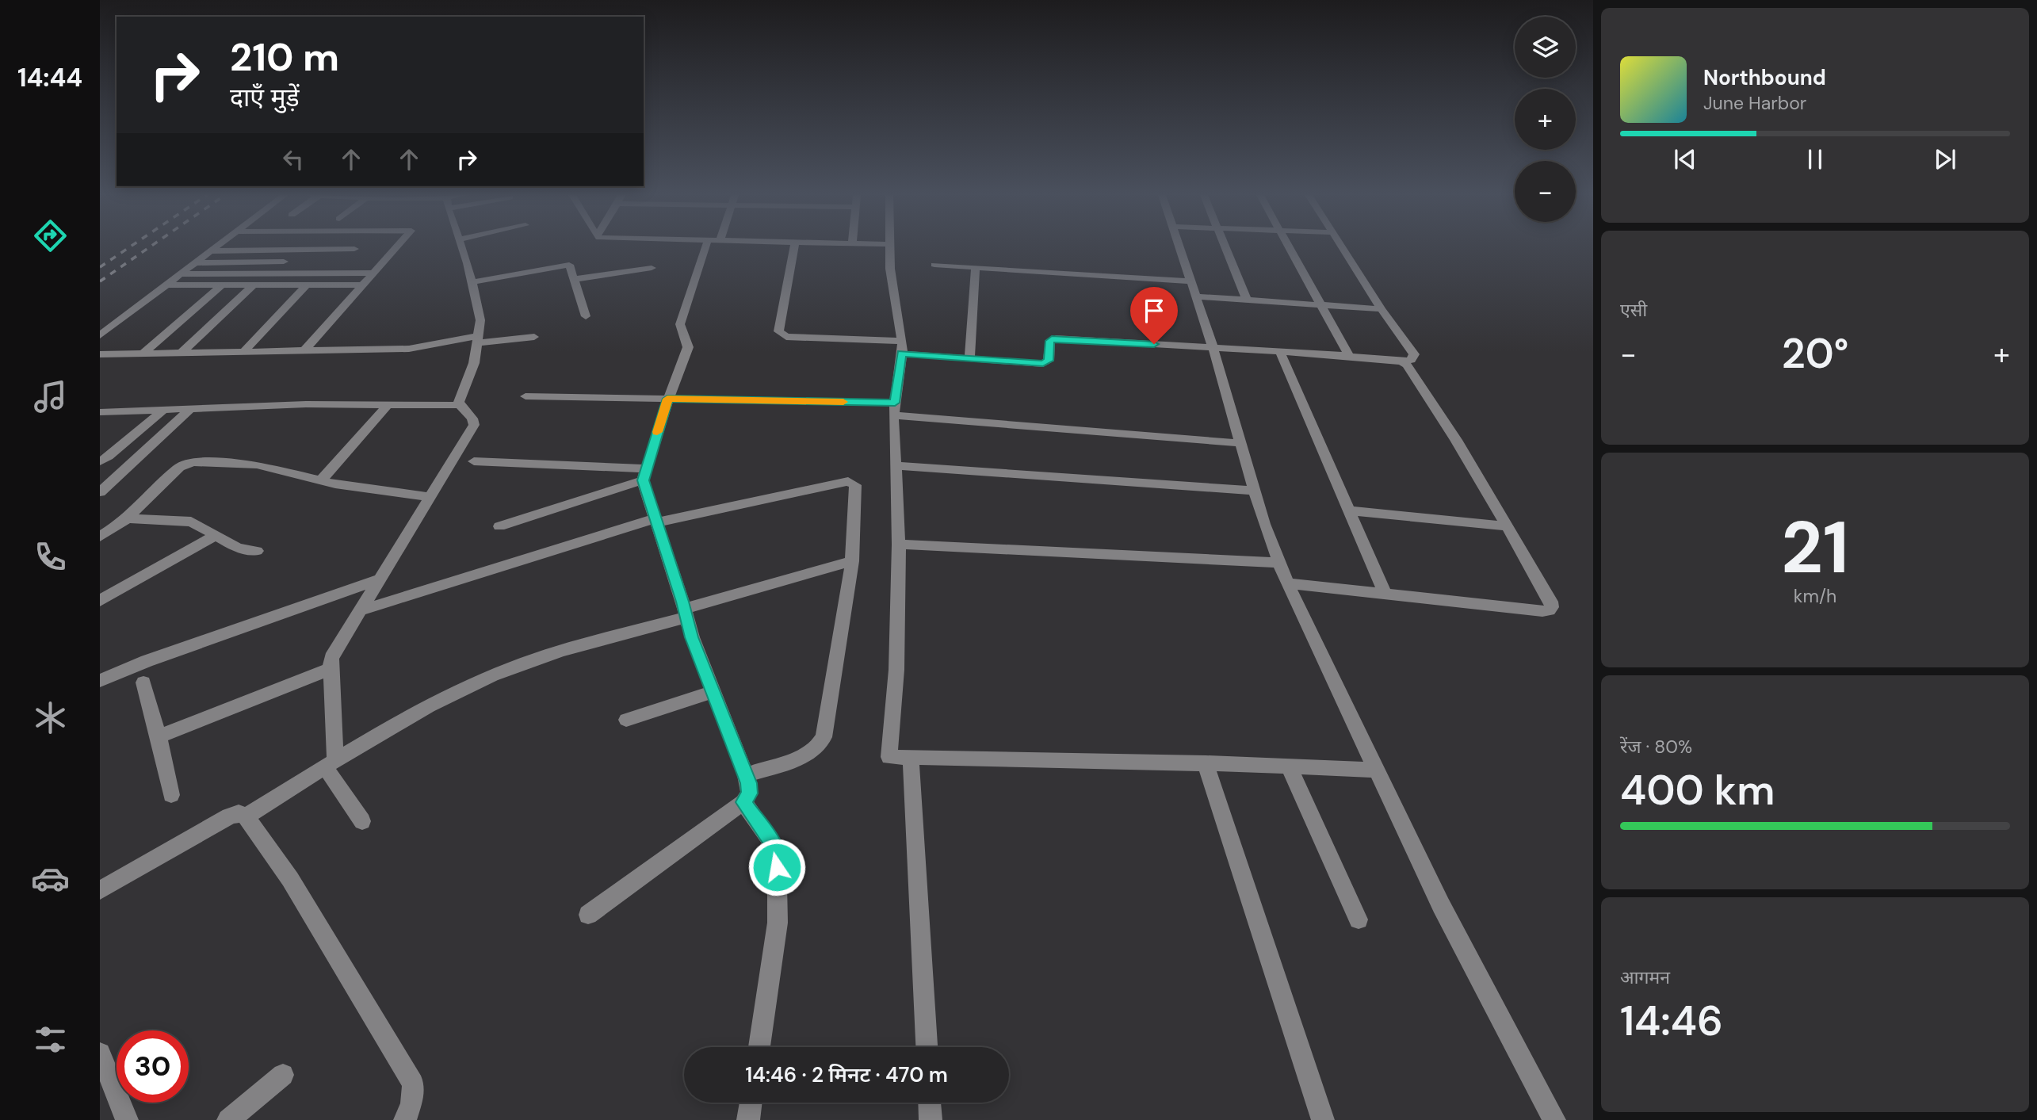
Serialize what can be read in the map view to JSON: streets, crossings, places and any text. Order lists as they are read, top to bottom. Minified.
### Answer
{"page":{"tabs":"14:44","map_buttons":["+","−"],"turn":["210 m","दाएँ मुड़ें"],"song":["Northbound","June Harbor"],"tile":["एसी",["21","km/h"],["रेंज · 80%","400 km"],["आगमन","14:46"]],"heat":["−","20°","+"],"limit":"30","trip":"14:46 · 2 मिनट · 470 m"}}
